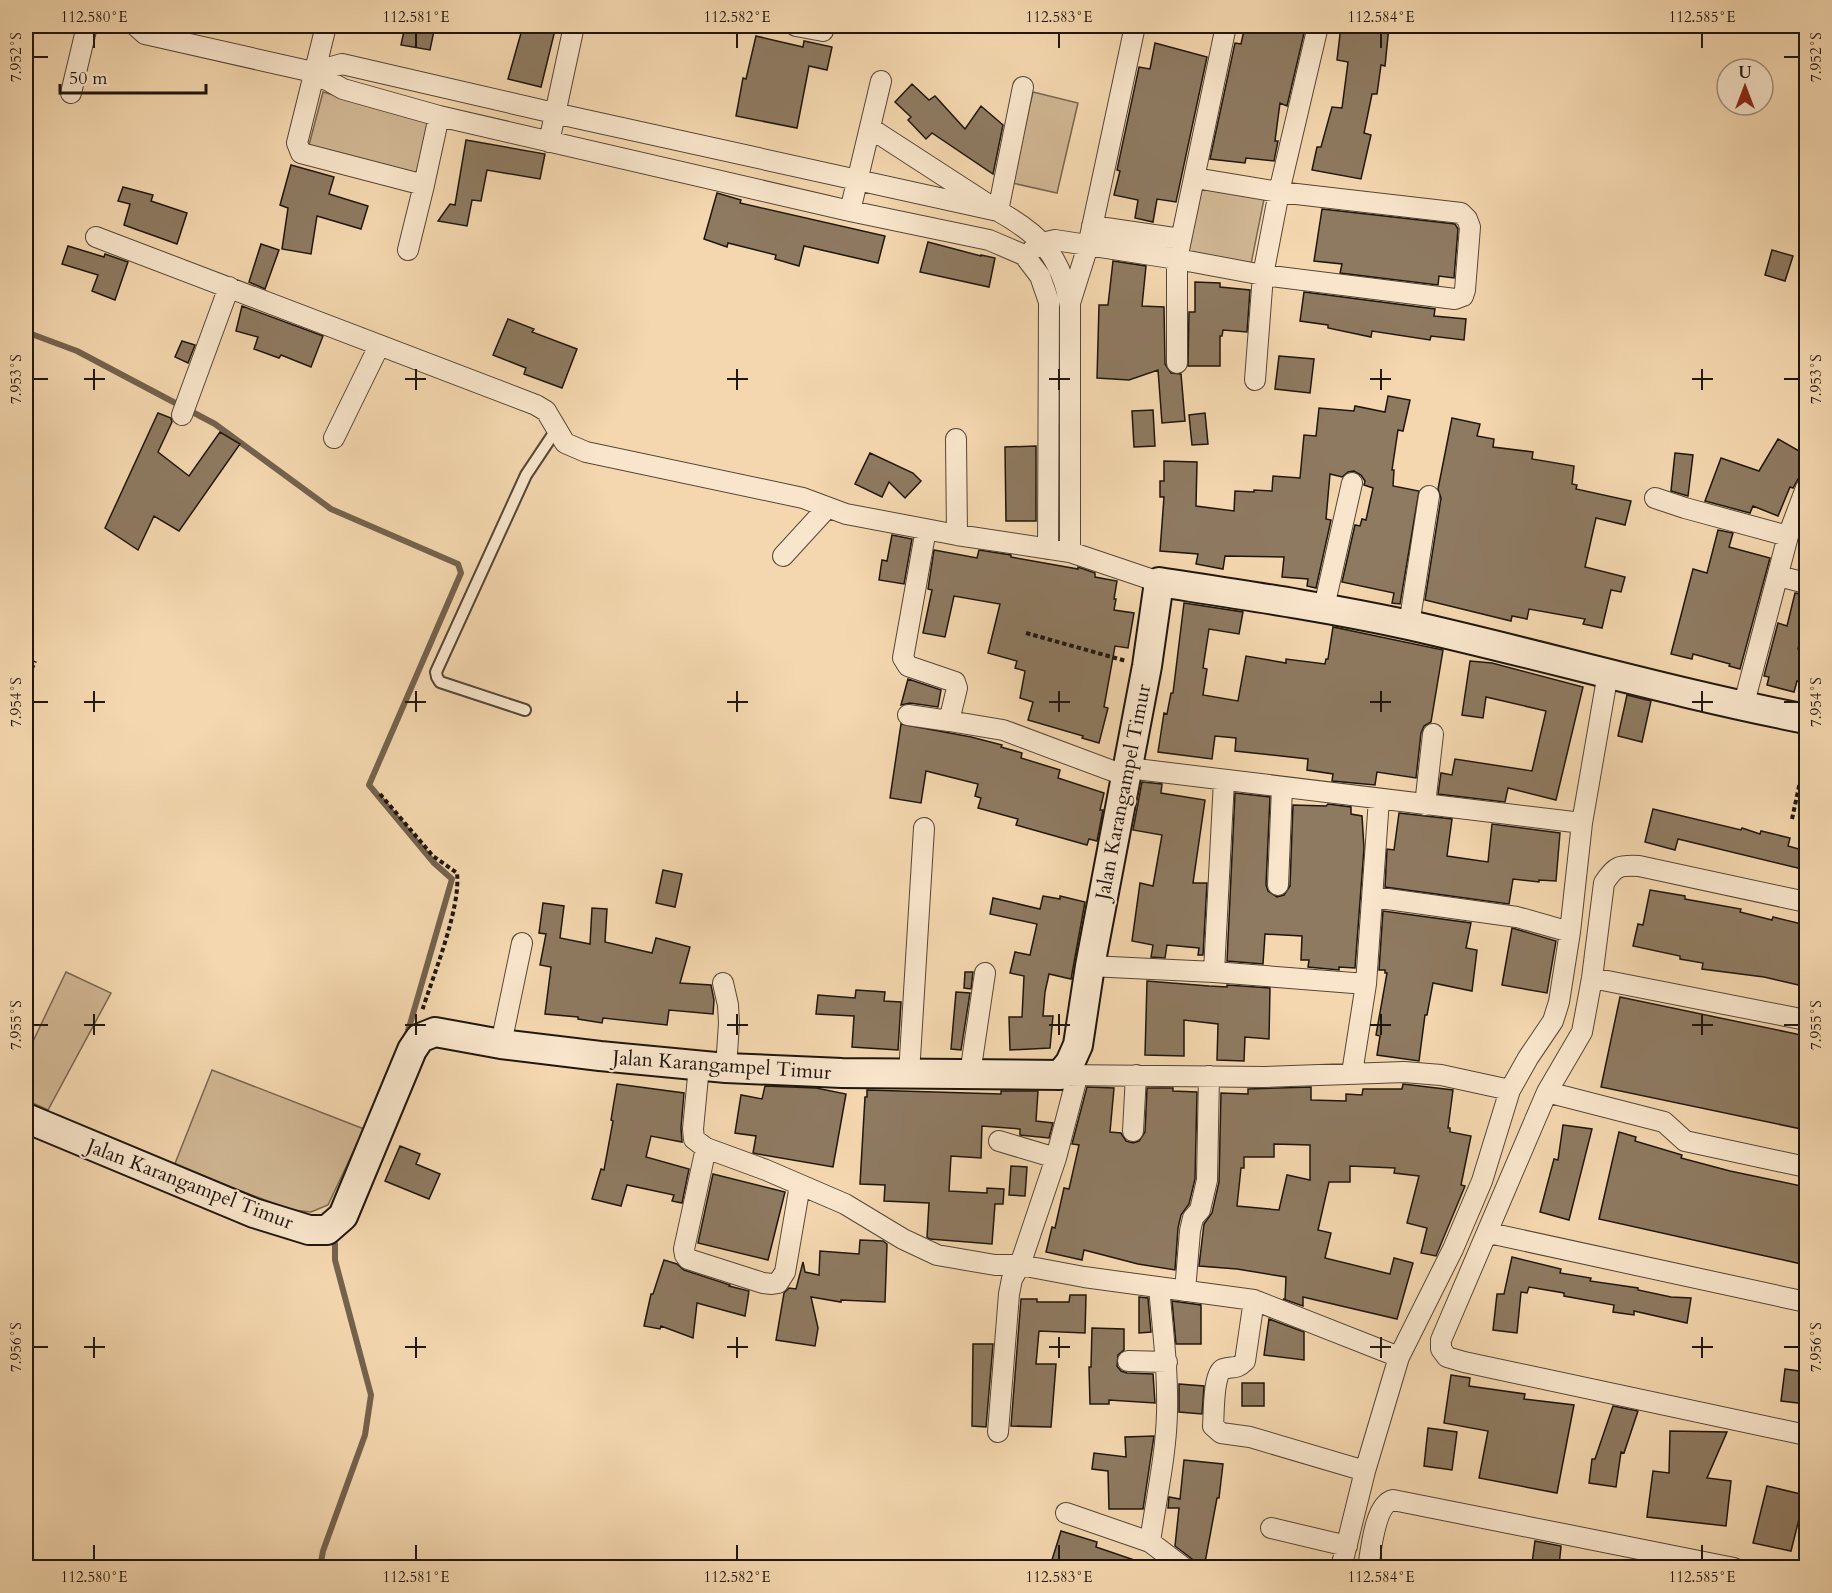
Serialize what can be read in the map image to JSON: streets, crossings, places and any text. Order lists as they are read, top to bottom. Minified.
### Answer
{"streets":{"street":["Jalan Karangampel Timur"]},"scale_bar":"50 m","north":"top","coordinates":["112.580°E","112.581°E","112.582°E","112.583°E","112.584°E","112.585°E","7.952°S","7.953°S","7.954°S","7.955°S","7.956°S"]}
